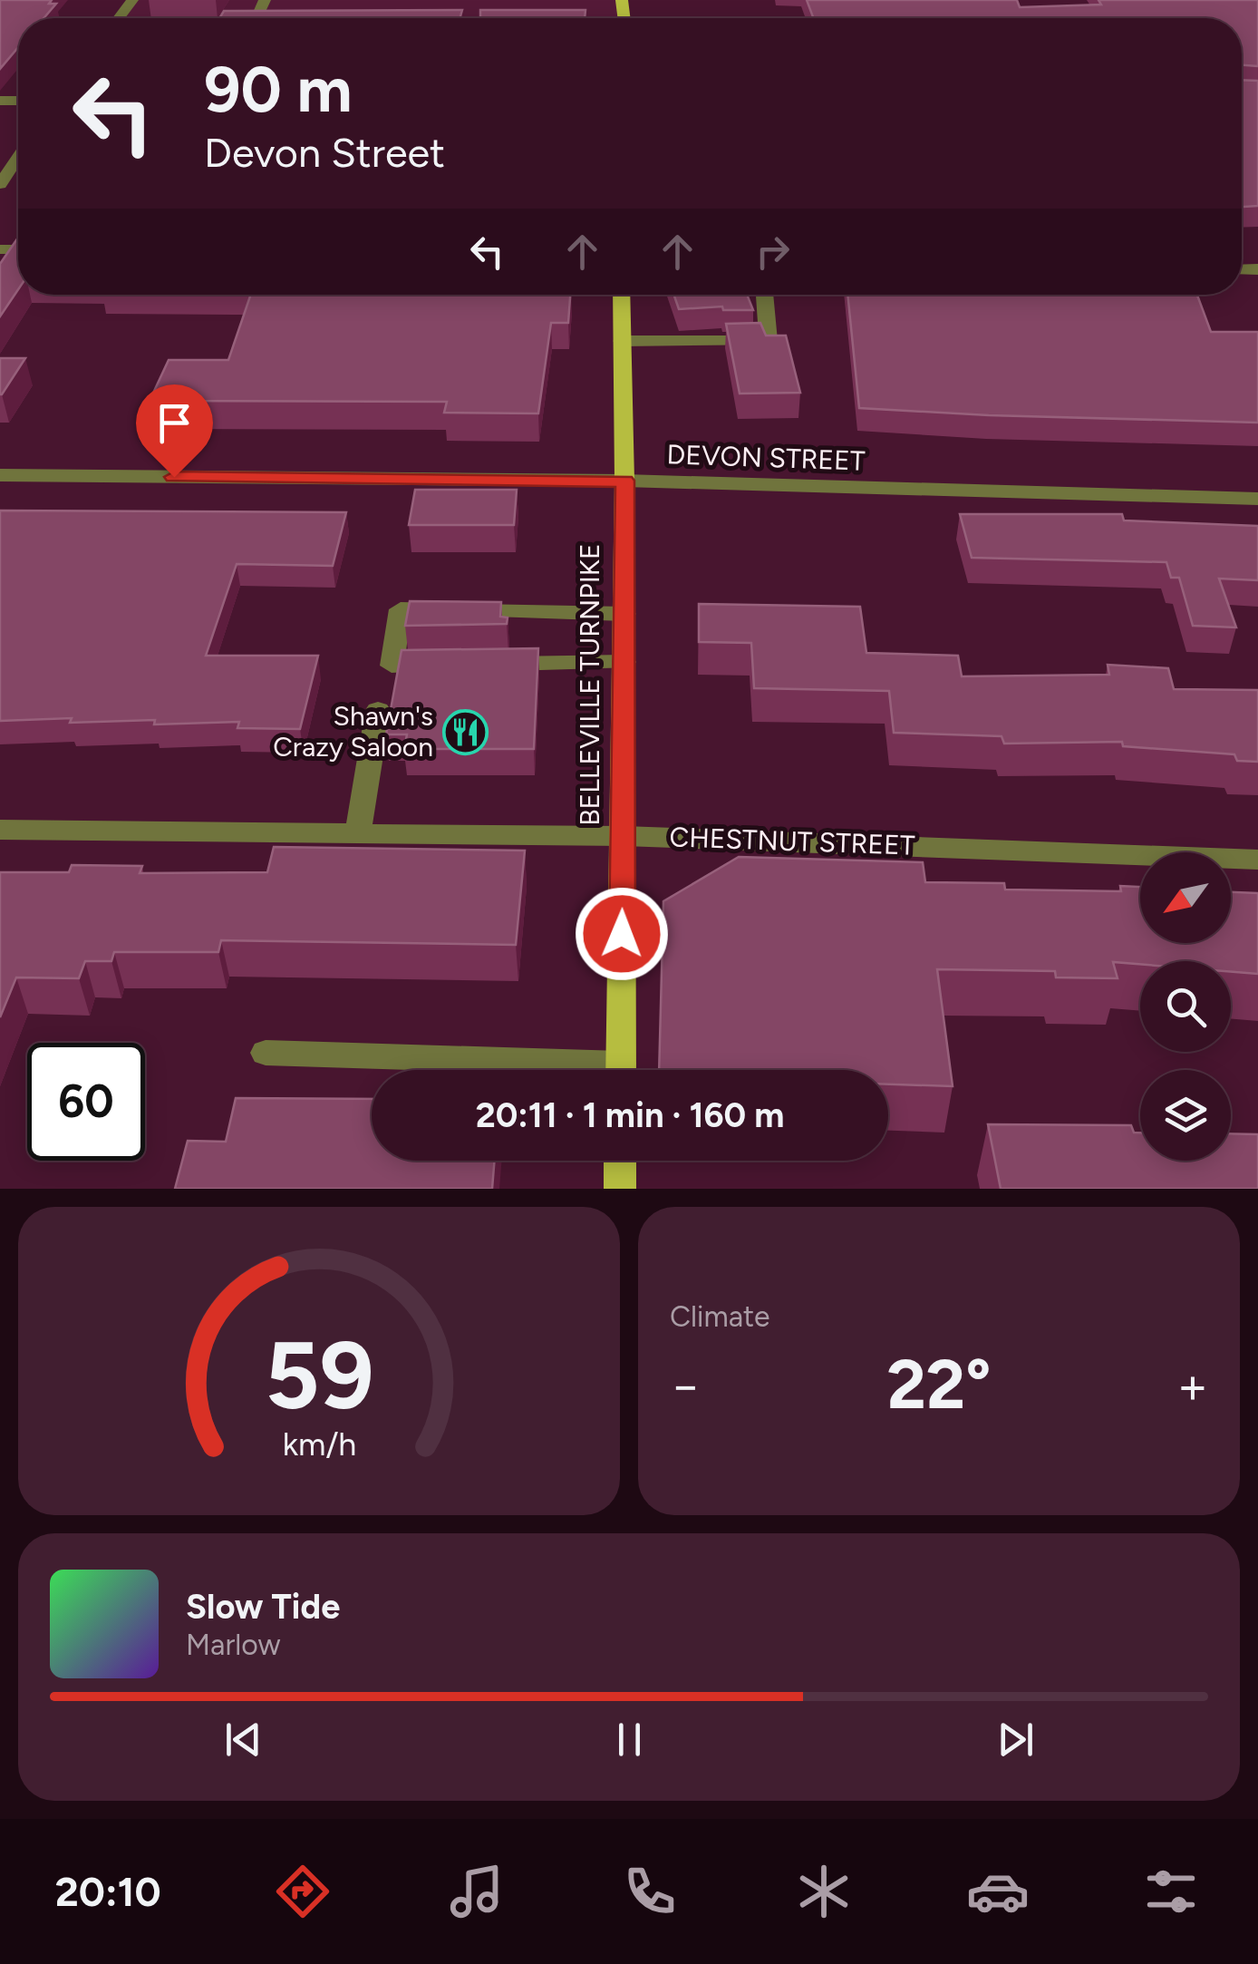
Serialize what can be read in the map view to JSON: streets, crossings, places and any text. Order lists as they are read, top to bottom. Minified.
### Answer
{"streets":{"main road":["BELLEVILLE TURNPIKE"],"street":["DEVON STREET","CHESTNUT STREET"]},"crossings":[["DEVON STREET","BELLEVILLE TURNPIKE"],["BELLEVILLE TURNPIKE","CHESTNUT STREET"]],"places":{"restaurant":["Shawn's Crazy Saloon"]},"north":"bottom left","page":{"turn":["90 m","Devon Street"],"limit":"60","trip":"20:11 · 1 min · 160 m","tile":"Climate","heat":["−","22°","+"],"song":["Slow Tide","Marlow"],"tabs":"20:10","gauge":["59","km/h"]}}
